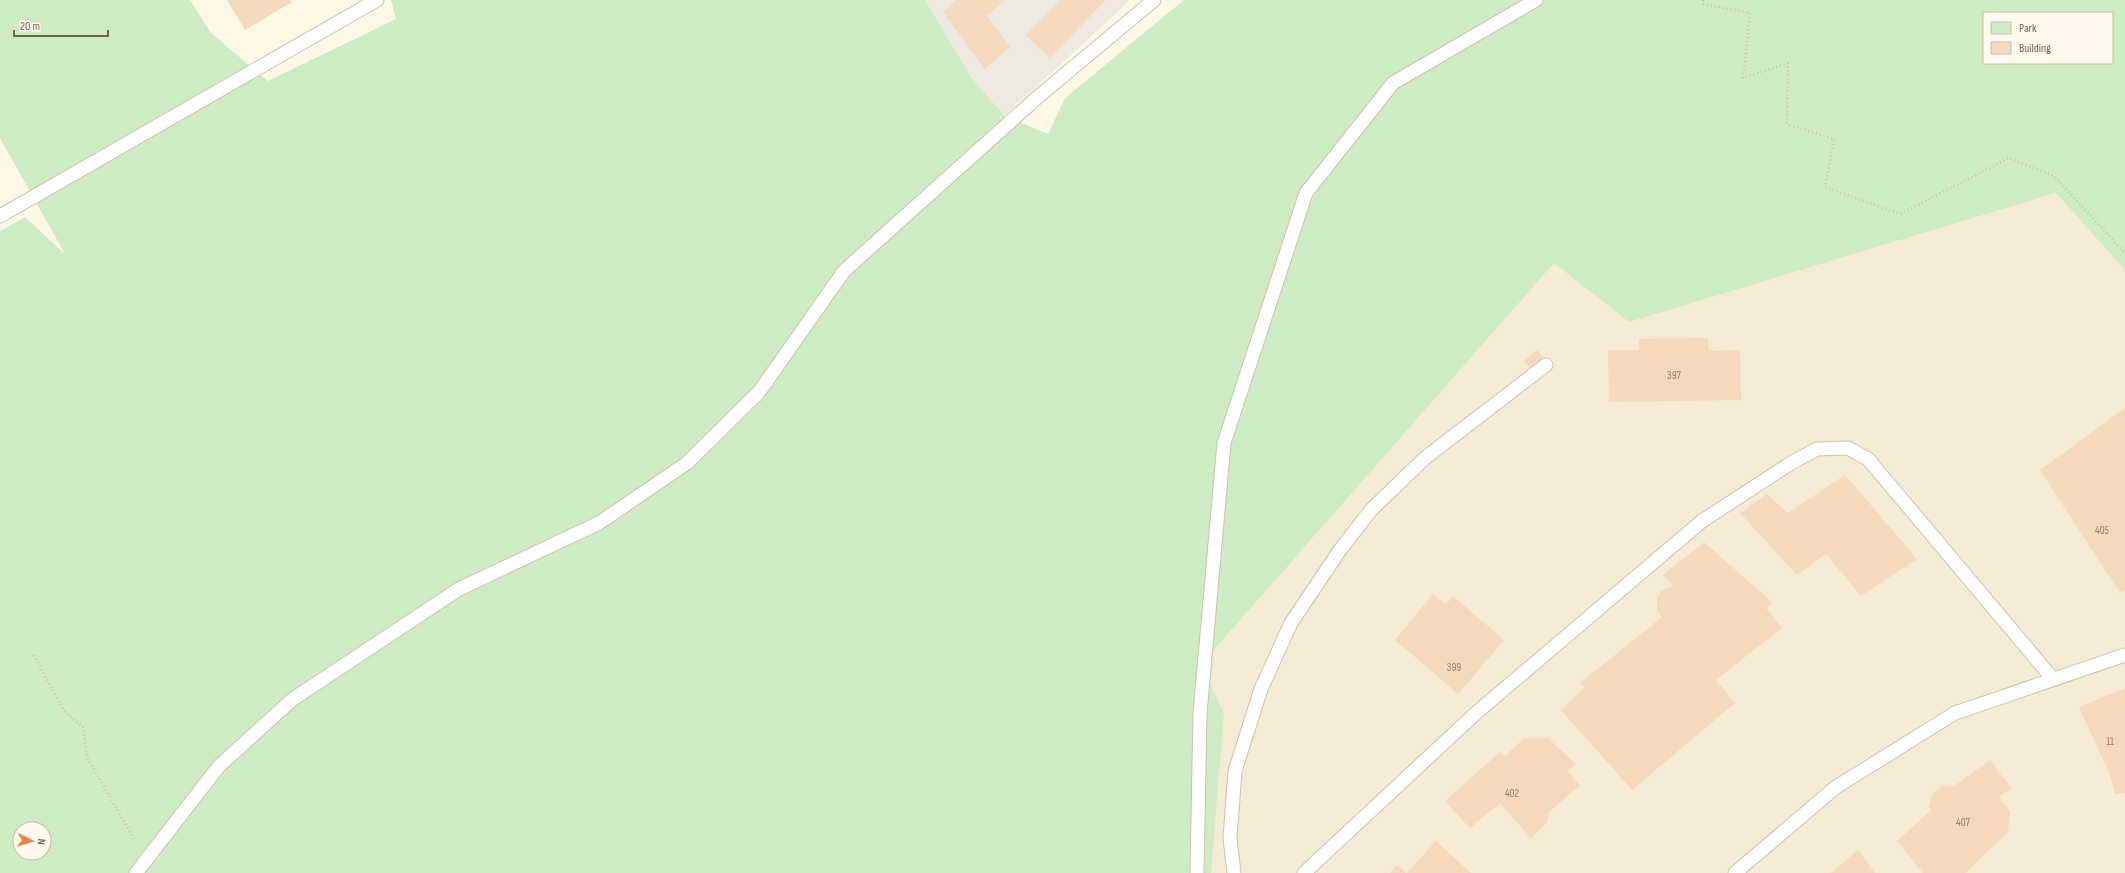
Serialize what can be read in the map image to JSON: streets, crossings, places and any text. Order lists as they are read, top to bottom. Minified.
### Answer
{"house_numbers":["397","405","399","11","402","407"],"legend":["Park","Building"],"scale_bar":"20 m","north":"right"}
